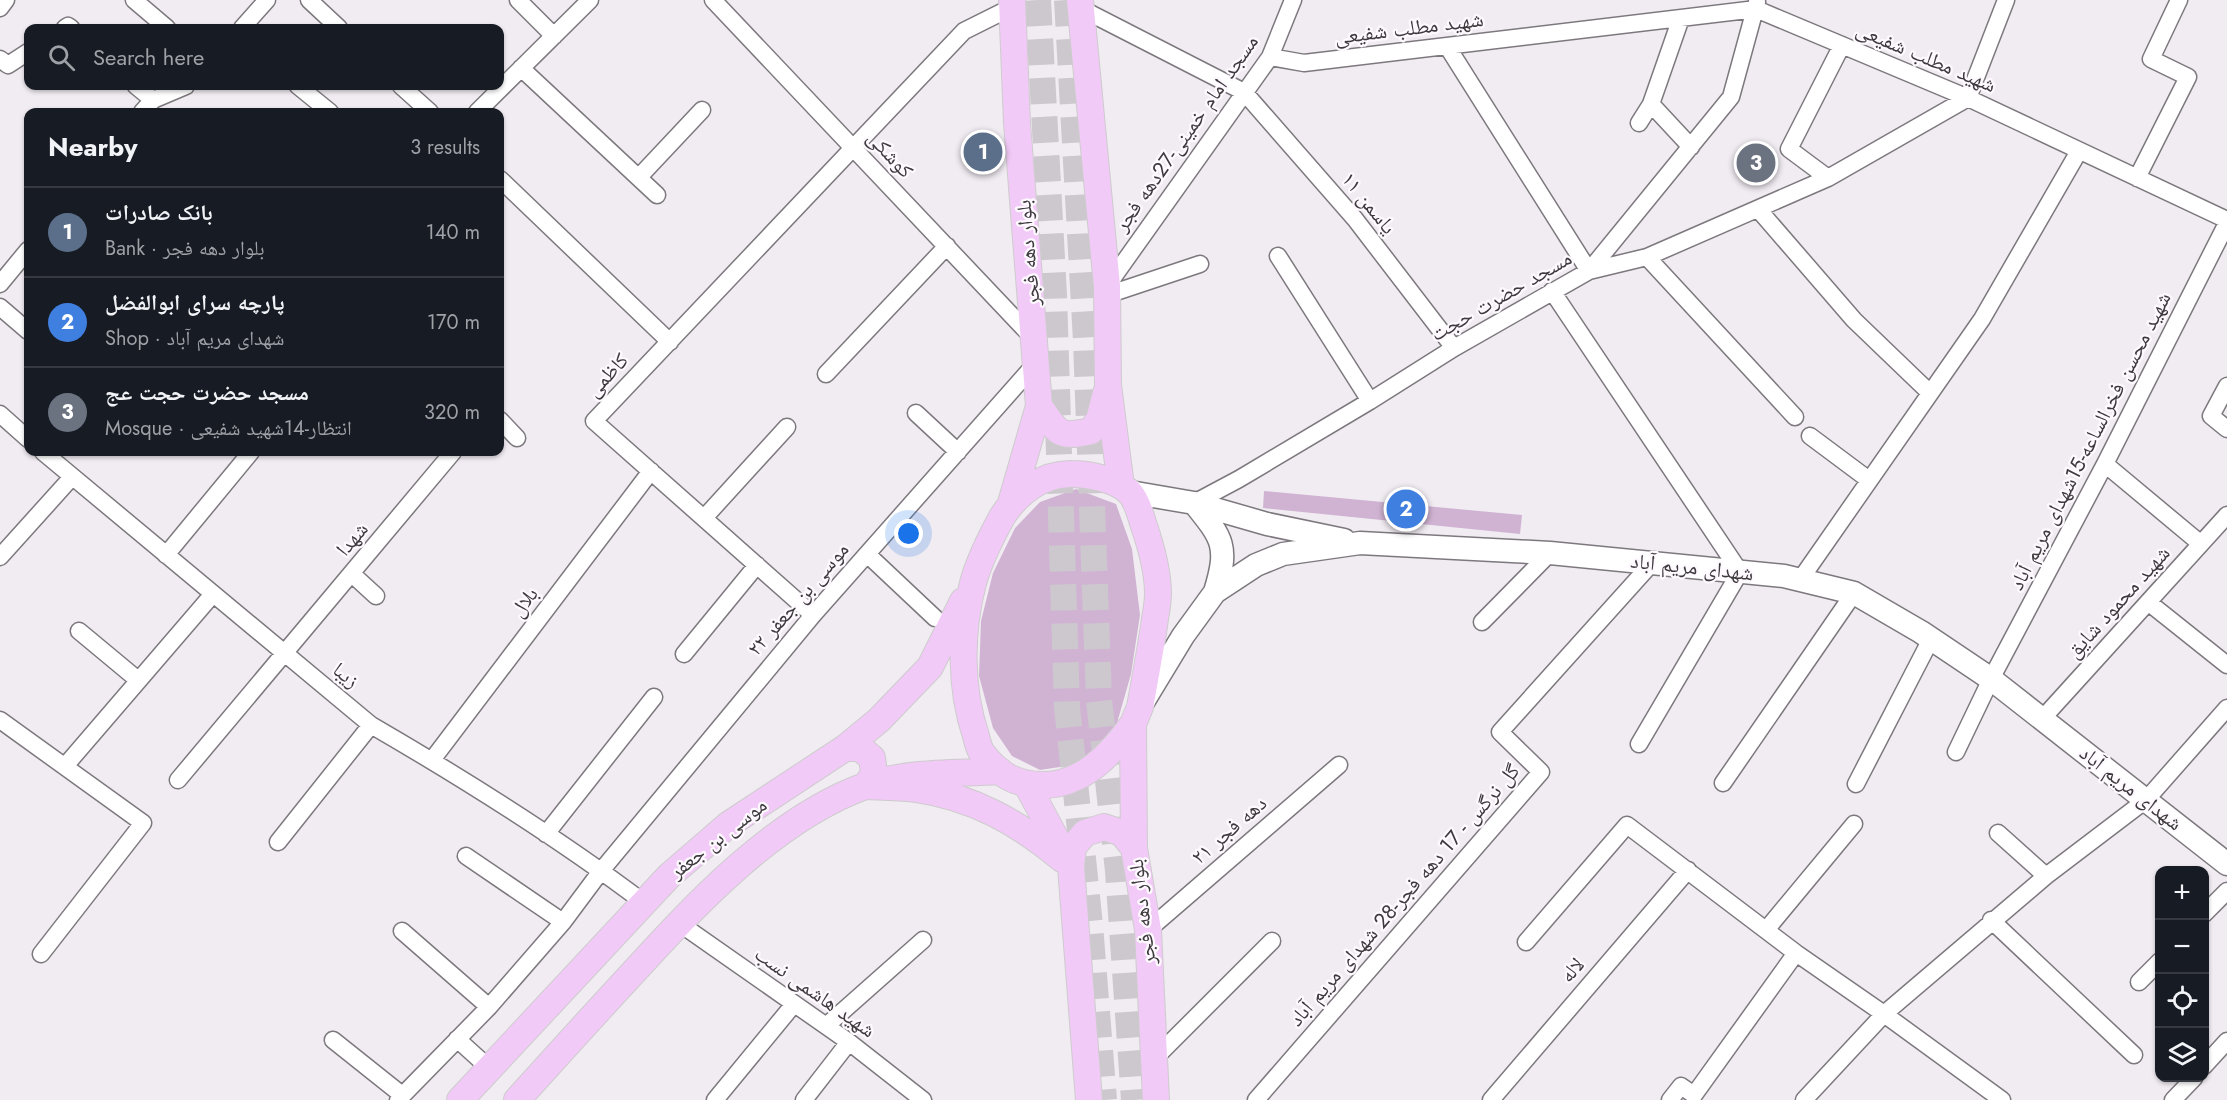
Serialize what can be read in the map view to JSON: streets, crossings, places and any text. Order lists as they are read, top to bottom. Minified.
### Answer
{"streets":{"main road":["بلوار دهه فجر","شهدای مریم آباد","موسی بن جعفر"],"street":["شهید مطلب شفیعی","مسجد امام خمینی-27دهه فجر","کوشکی","یاسمن ۱۱","مسجد حضرت حجت","کاظمی","شهید محسن فخرالساعه-15شهدای مریم آباد","شهدا","موسی بن جعفر ۲۲","بلال","شهید محمود شایق","زیبا","دهه فجر ۲۱","گل نرگس - 17 دهه فجر-28 شهدای مریم آباد","لاله","شهید هاشمی نسب"]},"crossings":[["شهید مطلب شفیعی","مسجد امام خمینی-27دهه فجر"],["شهید مطلب شفیعی","مسجد حضرت حجت"],["شهید مطلب شفیعی","شهید محسن فخرالساعه-15شهدای مریم آباد"],["مسجد امام خمینی-27دهه فجر","یاسمن ۱۱"],["کوشکی","بلوار دهه فجر"],["کوشکی","کاظمی"],["کوشکی","موسی بن جعفر ۲۲"],["یاسمن ۱۱","مسجد حضرت حجت"],["بلوار دهه فجر","کاظمی"],["بلوار دهه فجر","شهدای مریم آباد"],["بلوار دهه فجر","موسی بن جعفر ۲۲"],["بلوار دهه فجر","دهه فجر ۲۱"],["کاظمی","موسی بن جعفر ۲۲"],["کاظمی","بلال"],["شهید محسن فخرالساعه-15شهدای مریم آباد","شهدای مریم آباد"],["شهدا","زیبا"],["شهدای مریم آباد","شهید محمود شایق"],["شهدای مریم آباد","گل نرگس - 17 دهه فجر-28 شهدای مریم آباد"],["موسی بن جعفر ۲۲","زیبا"],["بلال","زیبا"],["زیبا","موسی بن جعفر"],["موسی بن جعفر","شهید هاشمی نسب"]],"page":{"search":"Search here","heading":["Nearby","3 results"],"pins":["1","3","2"],"list":[{"mark":"1","name":"بانک صادرات","note":"Bank · بلوار دهه فجر","value":"140 m"},{"mark":"2","name":"پارچه سرای ابوالفضل","note":"Shop · شهدای مریم آباد","value":"170 m"},{"mark":"3","name":"مسجد حضرت حجت عج","note":"Mosque · انتظار-14شهید شفیعی","value":"320 m"}],"map_buttons":["+","−"]}}
